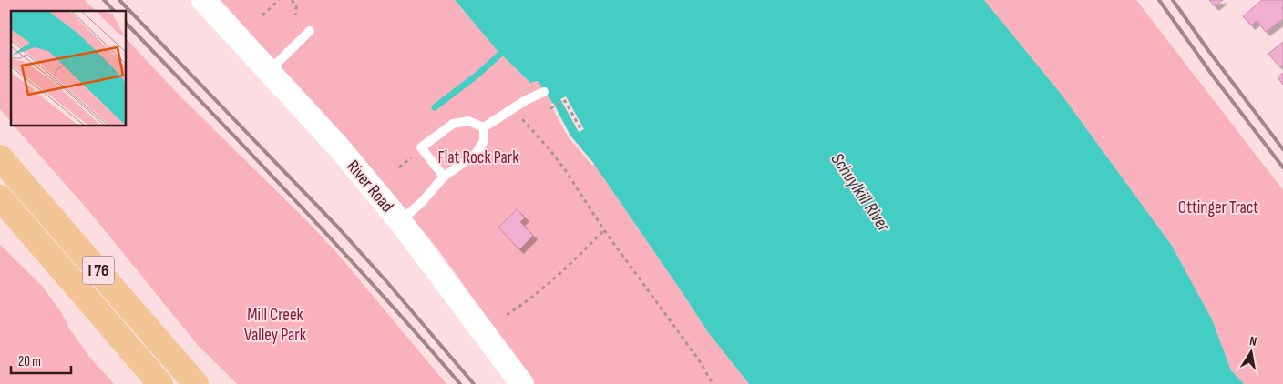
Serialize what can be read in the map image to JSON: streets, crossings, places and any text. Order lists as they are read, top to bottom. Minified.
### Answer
{"streets":{"highway":["I 76"],"street":["River Road"]},"water":["Schuylkill River"],"parks":["Flat Rock Park","Ottinger Tract","Mill Creek Valley Park"],"scale_bar":"20 m","north":"top"}
